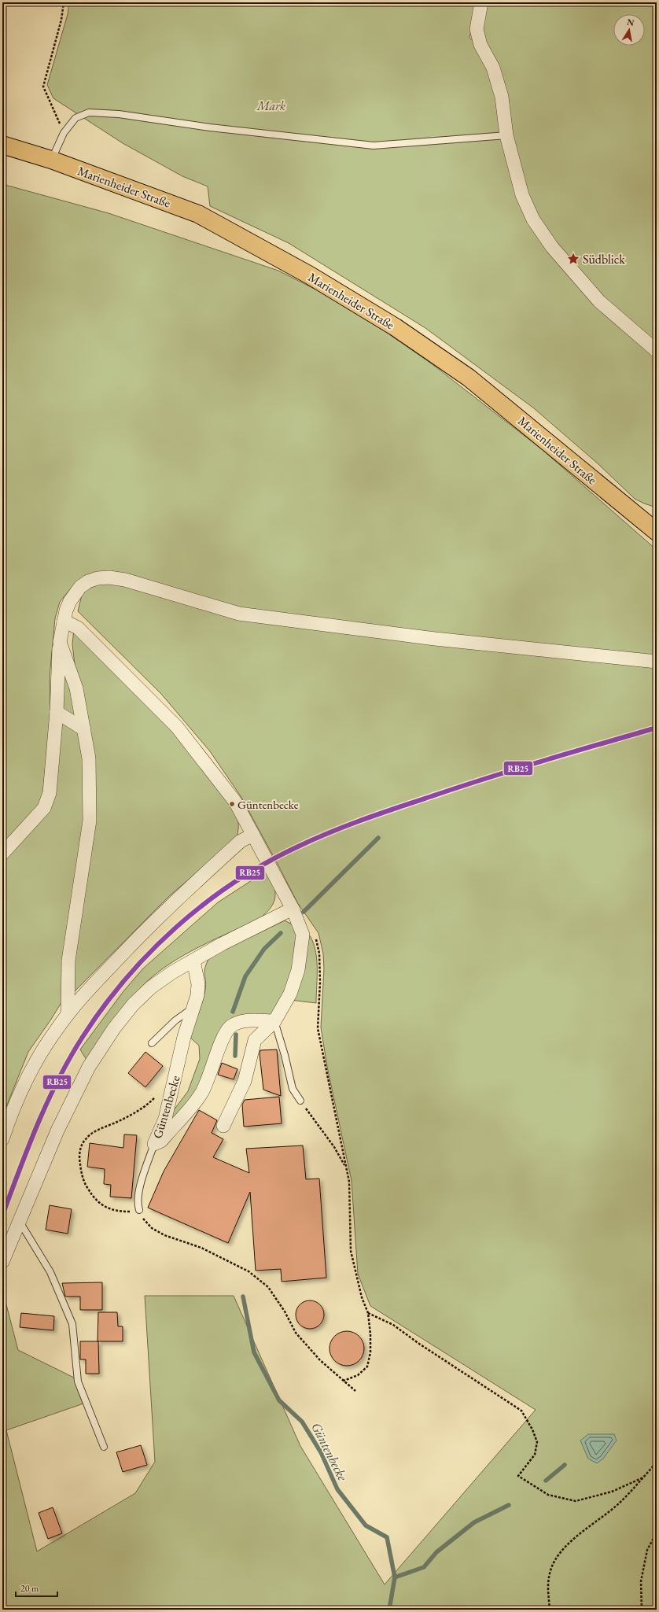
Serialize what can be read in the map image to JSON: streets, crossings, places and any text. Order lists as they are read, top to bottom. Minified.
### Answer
{"streets":{"main road":["Marienheider Straße"],"street":["Güntenbecke"]},"water":["Güntenbecke"],"parks":["Mark"],"places":{"place":["Südblick"],"other":["Güntenbecke"]},"lines":["transit line RB25"],"scale_bar":"20 m","north":"top"}
